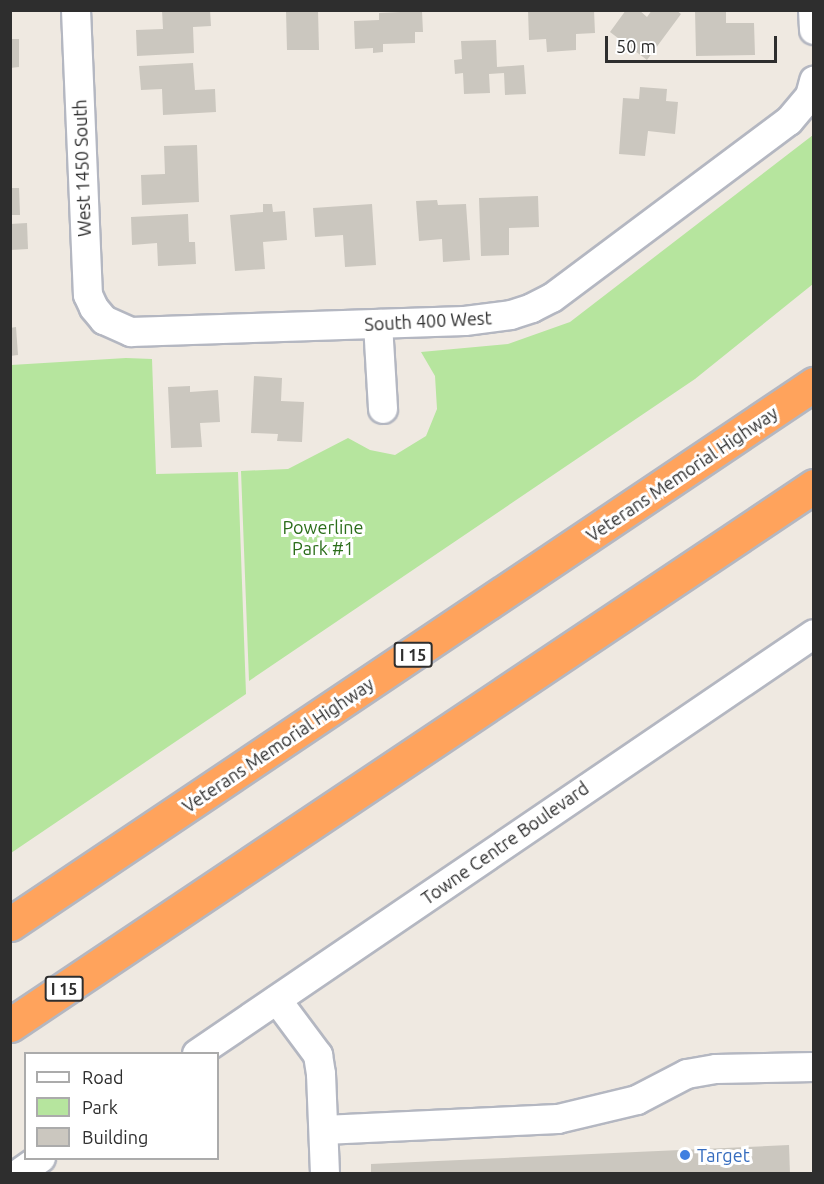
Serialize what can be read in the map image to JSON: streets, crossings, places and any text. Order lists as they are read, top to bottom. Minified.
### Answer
{"streets":{"highway":["Veterans Memorial Highway","I 15"],"street":["West 1450 South","South 400 West","Towne Centre Boulevard"]},"crossings":[["West 1450 South","South 400 West"]],"parks":["Powerline Park #1"],"places":["Target"],"legend":["Road","Park","Building"],"scale_bar":"50 m"}
